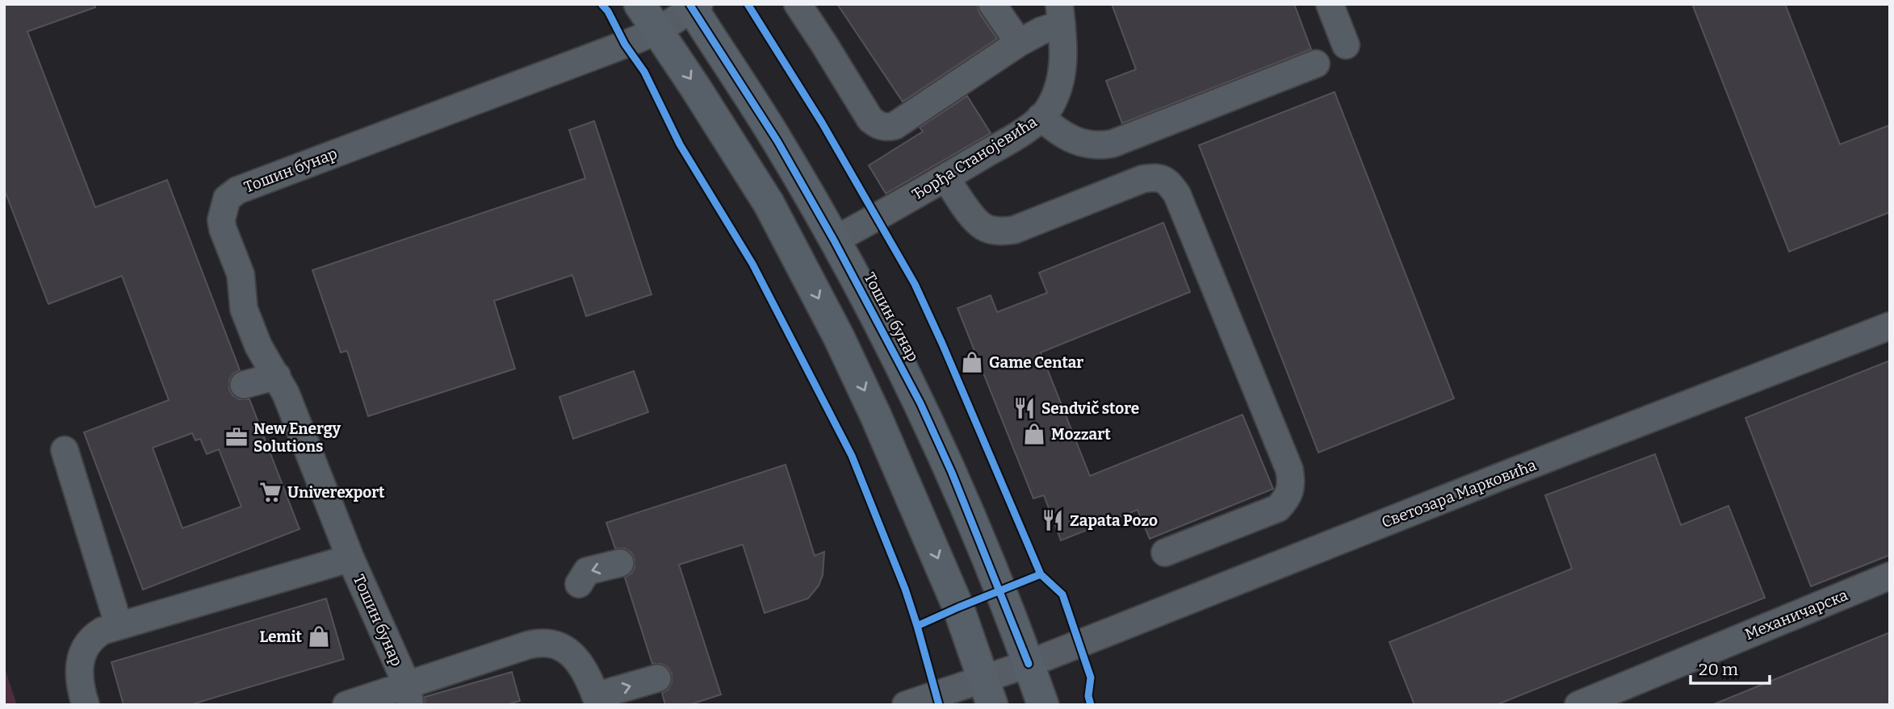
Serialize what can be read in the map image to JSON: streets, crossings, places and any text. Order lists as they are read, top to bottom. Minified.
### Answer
{"streets":{"main road":["Тошин бунар"],"street":["Ђорђа Станојевића","Светозара Марковића","Механичарска"]},"crossings":[["Ђорђа Станојевића","Тошин бунар"],["Тошин бунар","Светозара Марковића"]],"places":{"shop":["Game Centar","Mozzart","Lemit"],"restaurant":["Sendvič store","Zapata Pozo"],"office":["New Energy Solutions"],"supermarket":["Univerexport"]},"scale_bar":"20 m"}
